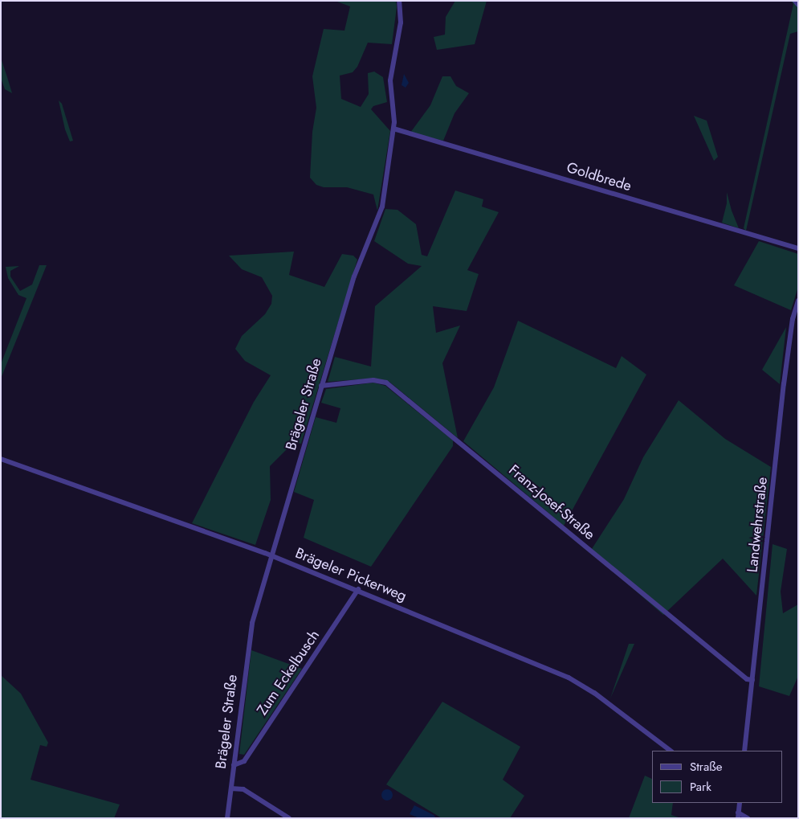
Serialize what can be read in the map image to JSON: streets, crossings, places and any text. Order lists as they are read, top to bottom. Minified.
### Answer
{"streets":{"street":["Goldbrede","Brägeler Straße","Franz-Josef-Straße","Landwehrstraße","Brägeler Pickerweg","Zum Eckelbusch"]},"crossings":[["Goldbrede","Brägeler Straße"],["Brägeler Straße","Franz-Josef-Straße"],["Brägeler Straße","Brägeler Pickerweg"],["Brägeler Straße","Zum Eckelbusch"],["Franz-Josef-Straße","Landwehrstraße"],["Brägeler Pickerweg","Zum Eckelbusch"]],"legend":["Straße","Park"]}
